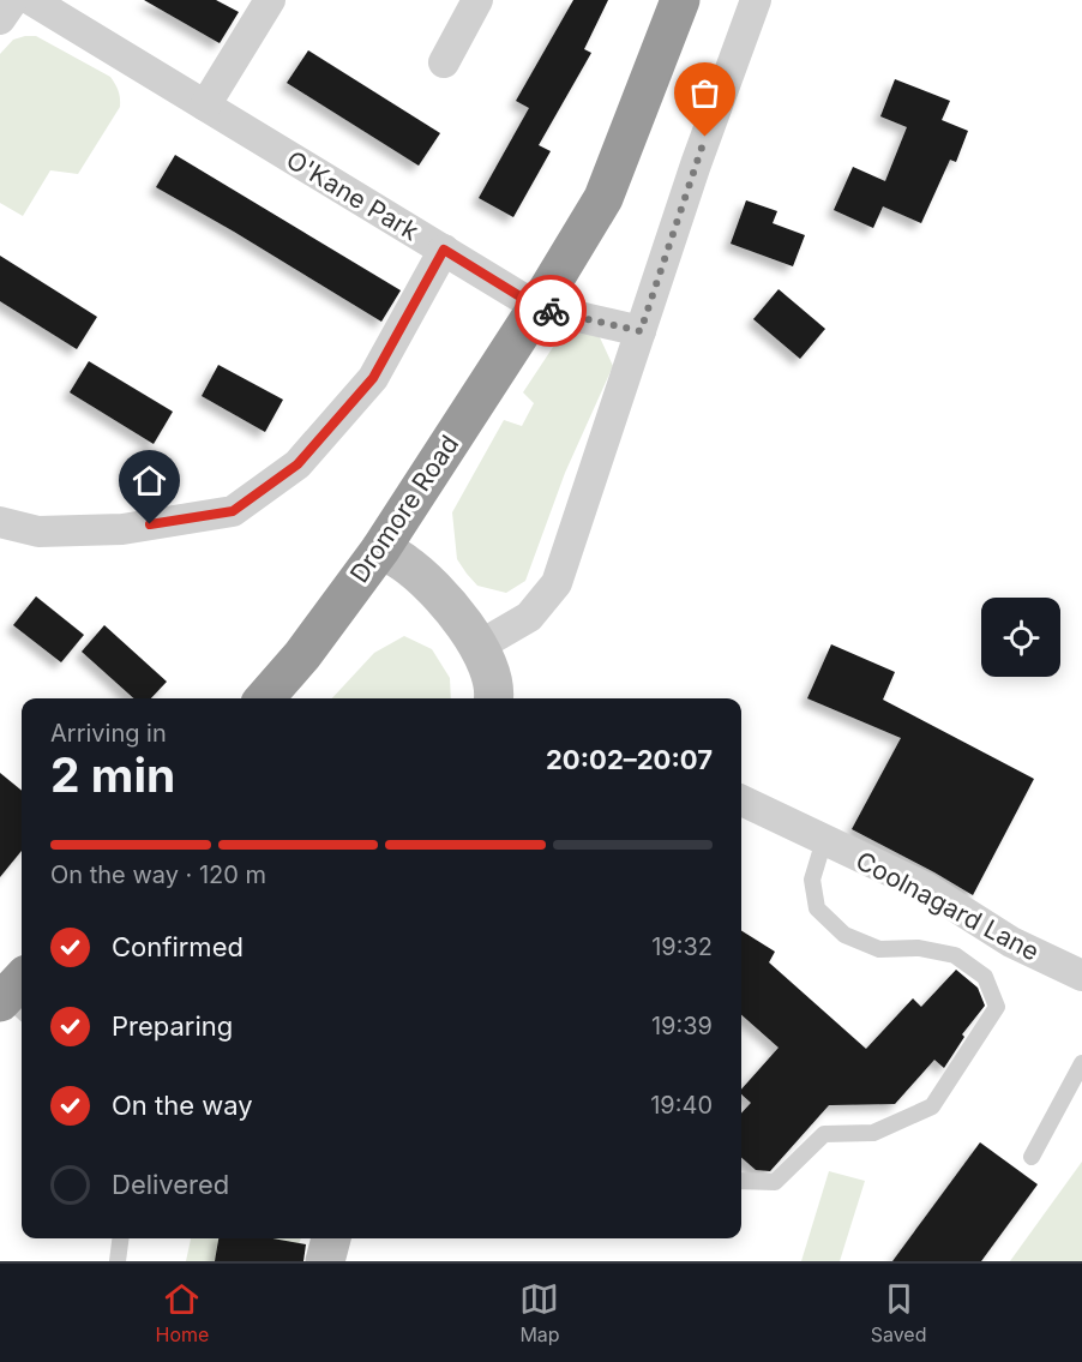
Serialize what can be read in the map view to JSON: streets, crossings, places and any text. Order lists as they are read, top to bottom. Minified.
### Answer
{"streets":{"highway":["Dromore Road"],"street":["O'Kane Park","Coolnagard Lane"]},"crossings":[["O'Kane Park","Dromore Road"]],"page":{"heading":["2 min","Arriving in","20:02–20:07"],"bar":"On the way · 120 m","list":[["Confirmed","19:32"],["Preparing","19:39"],["On the way","19:40"],"Delivered"],"tabs":["Home","Map","Saved"]}}
